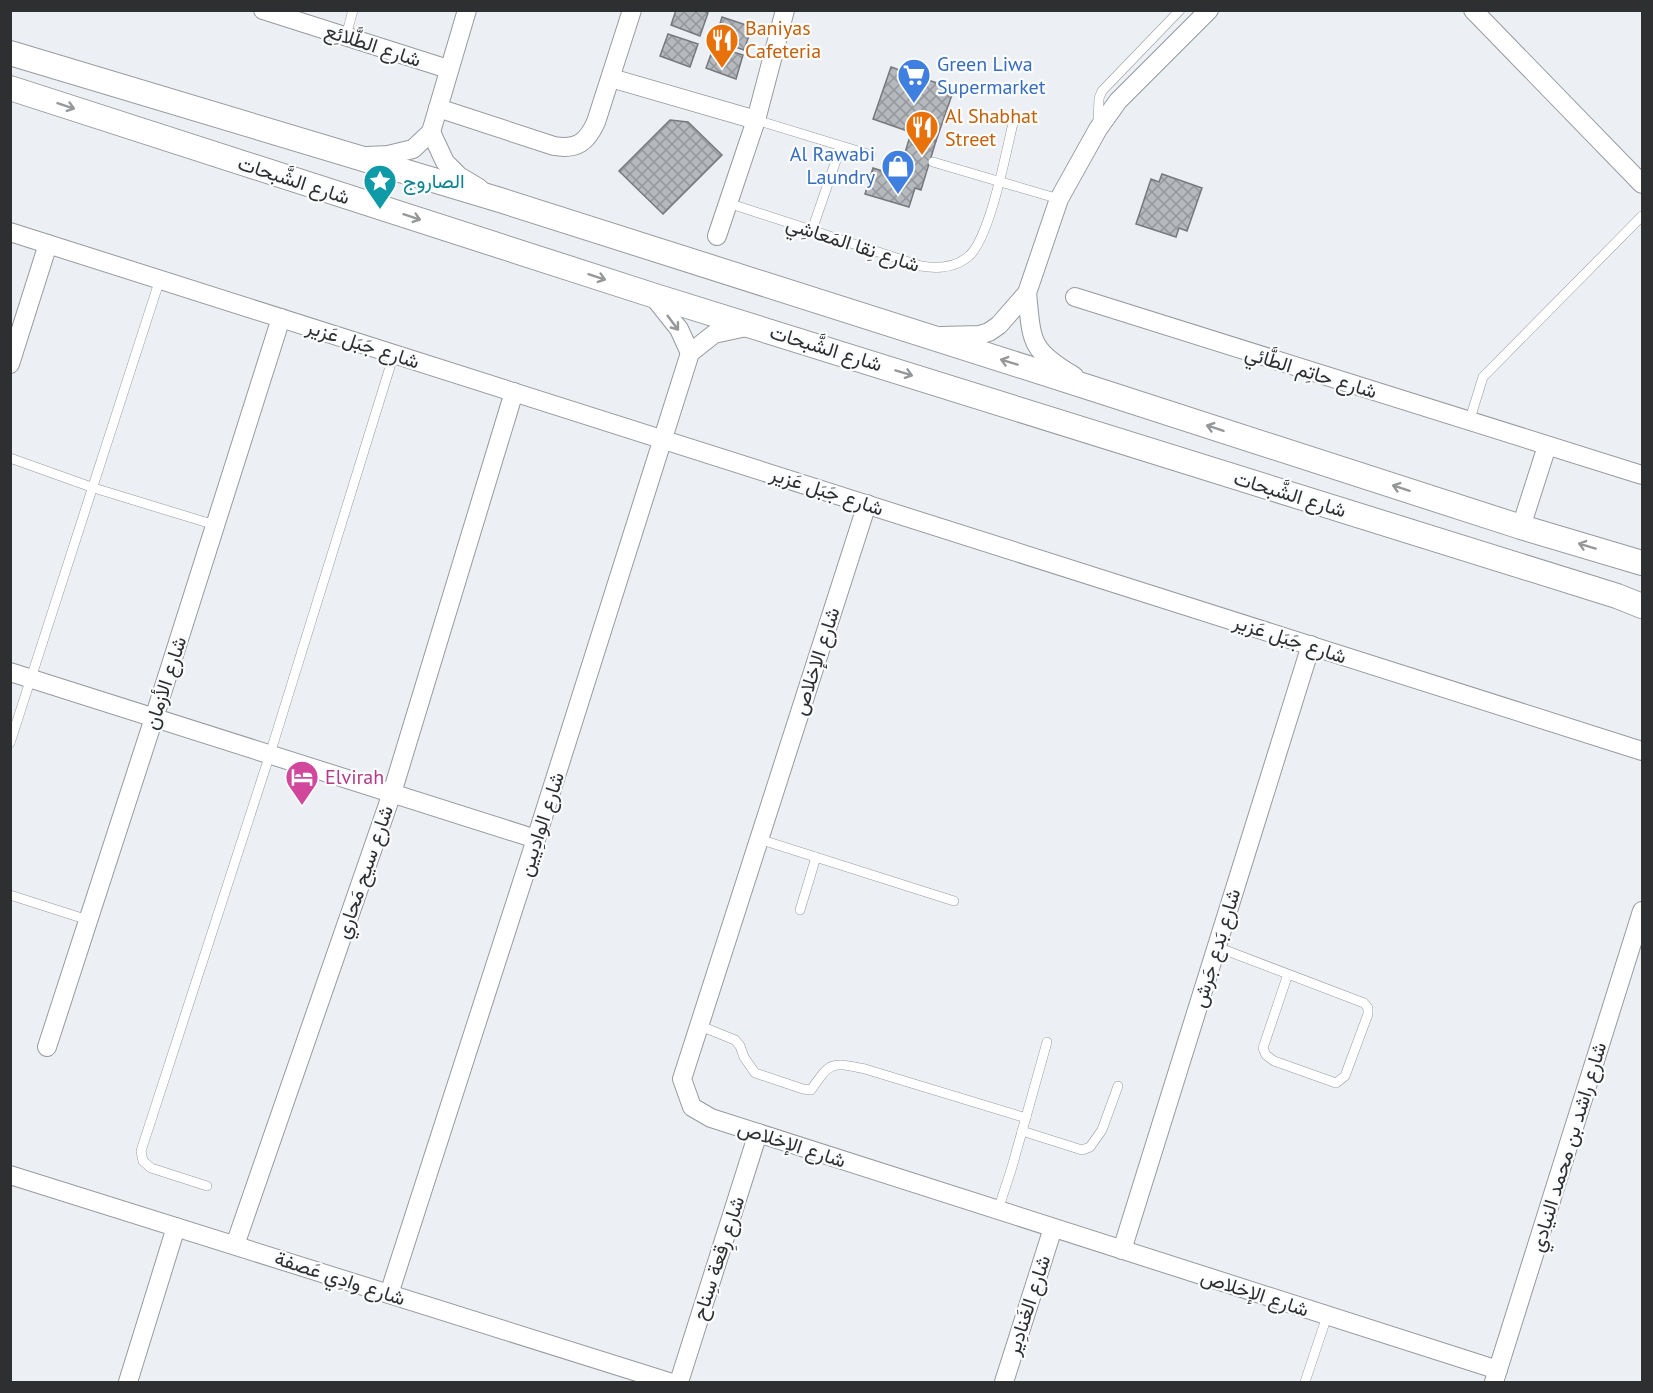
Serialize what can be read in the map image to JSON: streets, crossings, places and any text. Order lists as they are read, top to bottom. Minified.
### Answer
{"streets":{"street":["شارع الطَّلائِع","شارع الشَّبحات","شارع جَبَل عَزير","شارع حاتِم الطَّائي","شارع الإخلاص","شارع الأزمان","شارع الوادِيين","شارع سيح مَحاري","شارع بَدع جَرش","شارع راشد بن محمد النيادي","شارع رِقعة سِناح","شارع وادِي عَصفة","شارع الغَنادِير"],"lane":["شارع نِقا المَعاشِي"]},"crossings":[["شارع جَبَل عَزير","شارع الإخلاص"],["شارع جَبَل عَزير","شارع الأزمان"],["شارع جَبَل عَزير","شارع الوادِيين"],["شارع جَبَل عَزير","شارع سيح مَحاري"],["شارع جَبَل عَزير","شارع بَدع جَرش"],["شارع الإخلاص","شارع بَدع جَرش"],["شارع الإخلاص","شارع راشد بن محمد النيادي"],["شارع الإخلاص","شارع رِقعة سِناح"],["شارع الإخلاص","شارع الغَنادِير"],["شارع الوادِيين","شارع وادِي عَصفة"],["شارع سيح مَحاري","شارع وادِي عَصفة"]],"places":{"restaurant":["Baniyas Cafeteria","Al Shabhat Street"],"supermarket":["Green Liwa Supermarket"],"shop":["Al Rawabi Laundry"],"place":["الصاروج"],"hotel":["Elvirah"]}}
